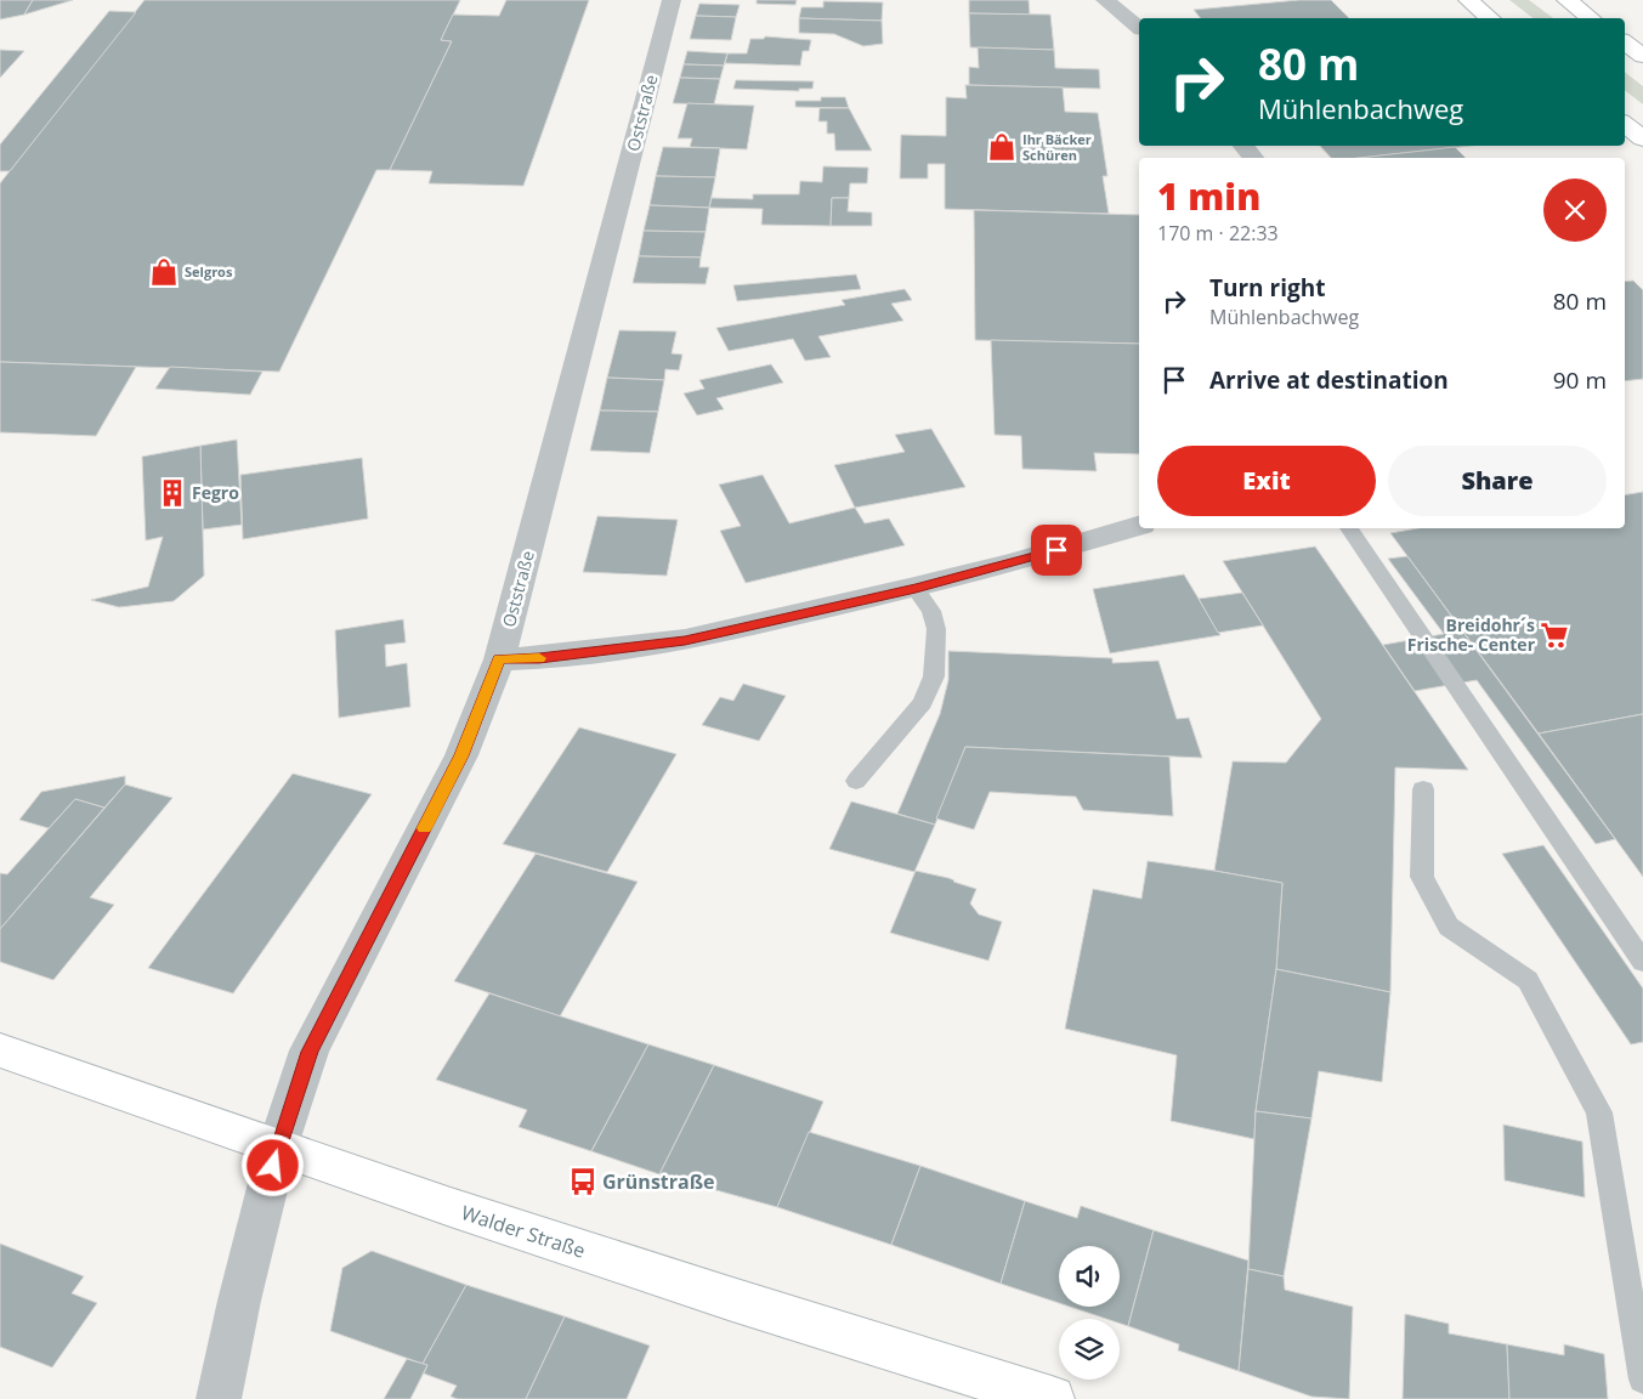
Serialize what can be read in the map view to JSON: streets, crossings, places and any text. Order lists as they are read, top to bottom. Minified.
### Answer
{"streets":{"main road":["Walder Straße"],"street":["Oststraße"]},"crossings":[["Oststraße","Walder Straße"]],"places":{"shop":["Ihr Bäcker Schüren","Selgros"],"building":["Fegro"],"supermarket":["Breidohr´s Frische- Center"],"bus stop":["Grünstraße"]},"page":{"turn":["80 m","Mühlenbachweg"],"heading":["1 min","170 m · 22:33"],"list":[{"name":"Turn right","note":"Mühlenbachweg","value":"80 m"},{"name":"Arrive at destination","value":"90 m"}],"buttons":["Exit","Share"]}}
